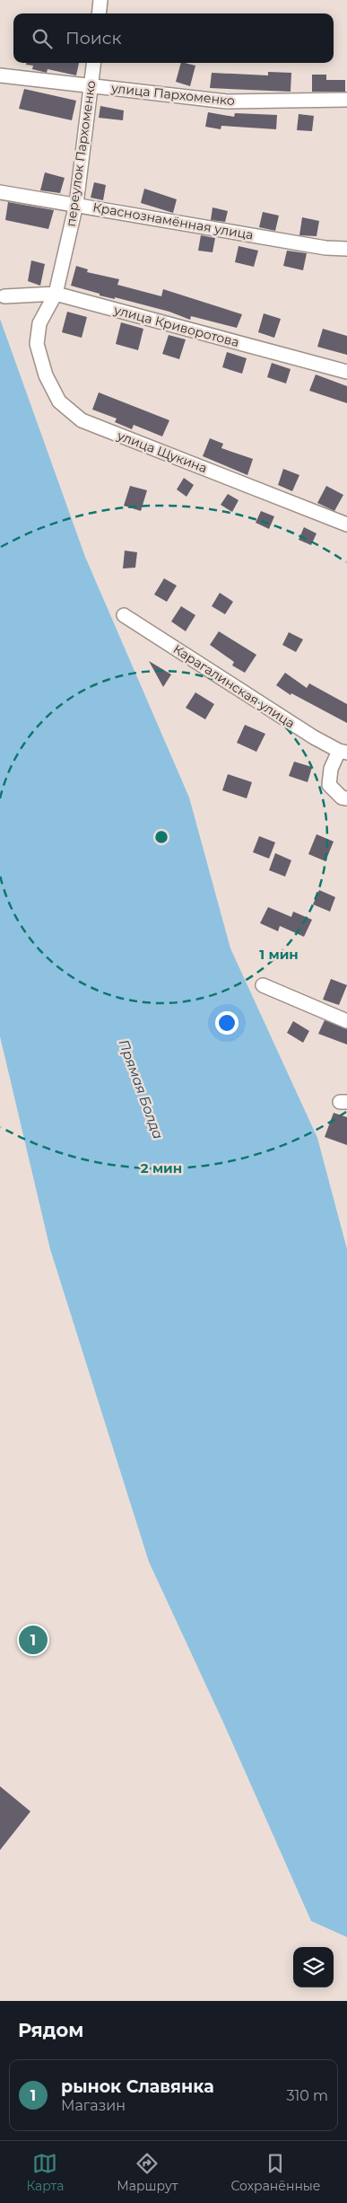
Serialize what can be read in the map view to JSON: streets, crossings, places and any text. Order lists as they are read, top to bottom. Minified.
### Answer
{"streets":{"street":["улица Пархоменко","переулок Пархоменко","Краснознамённая улица","улица Криворотова","улица Щукина","Карагалинская улица"]},"crossings":[["улица Пархоменко","переулок Пархоменко"],["переулок Пархоменко","Краснознамённая улица"],["переулок Пархоменко","улица Криворотова"],["переулок Пархоменко","улица Щукина"]],"water":["Прямая Болда"],"page":{"search":"Поиск","pins":"1","heading":"Рядом","list":[{"mark":"1","name":"рынок Славянка","note":"Магазин","value":"310 m"}],"nav":["Карта","Маршрут","Сохранённые"]},"rings":["1 мин","2 мин"]}
